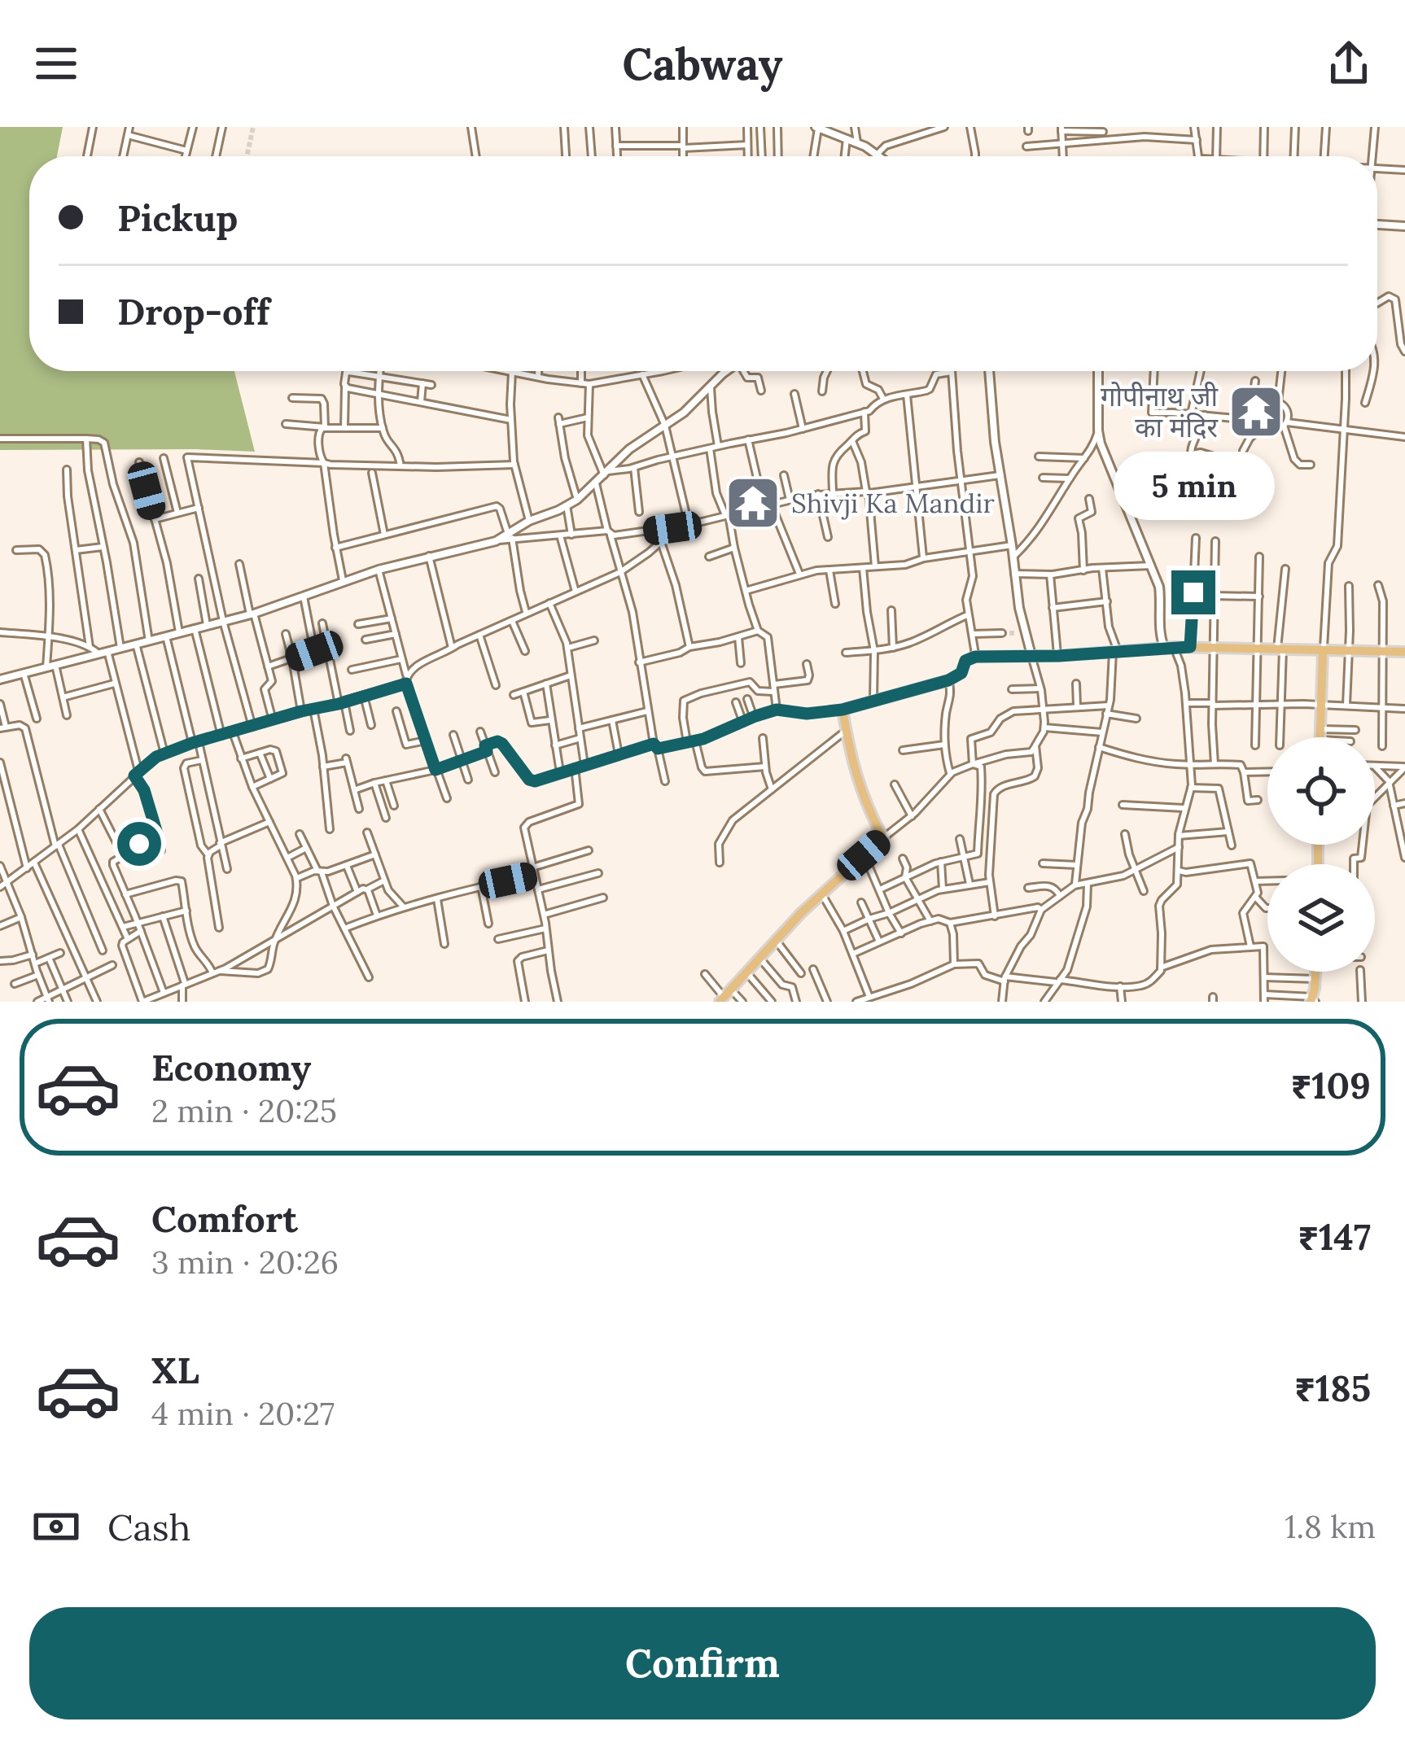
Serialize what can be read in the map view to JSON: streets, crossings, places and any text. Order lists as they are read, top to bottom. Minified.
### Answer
{"places":{"temple":["गोपीनाथ जी का मंदिर","Shivji Ka Mandir"]},"page":{"header":"Cabway","banner":["Pickup","Drop-off"],"bubble":"5 min","list":[{"name":"Economy","note":"2 min · 20:25","value":"₹109"},{"name":"Comfort","note":"3 min · 20:26","value":"₹147"},{"name":"XL","note":"4 min · 20:27","value":"₹185"}],"pay":["Cash","1.8 km"],"buttons":"Confirm"}}
